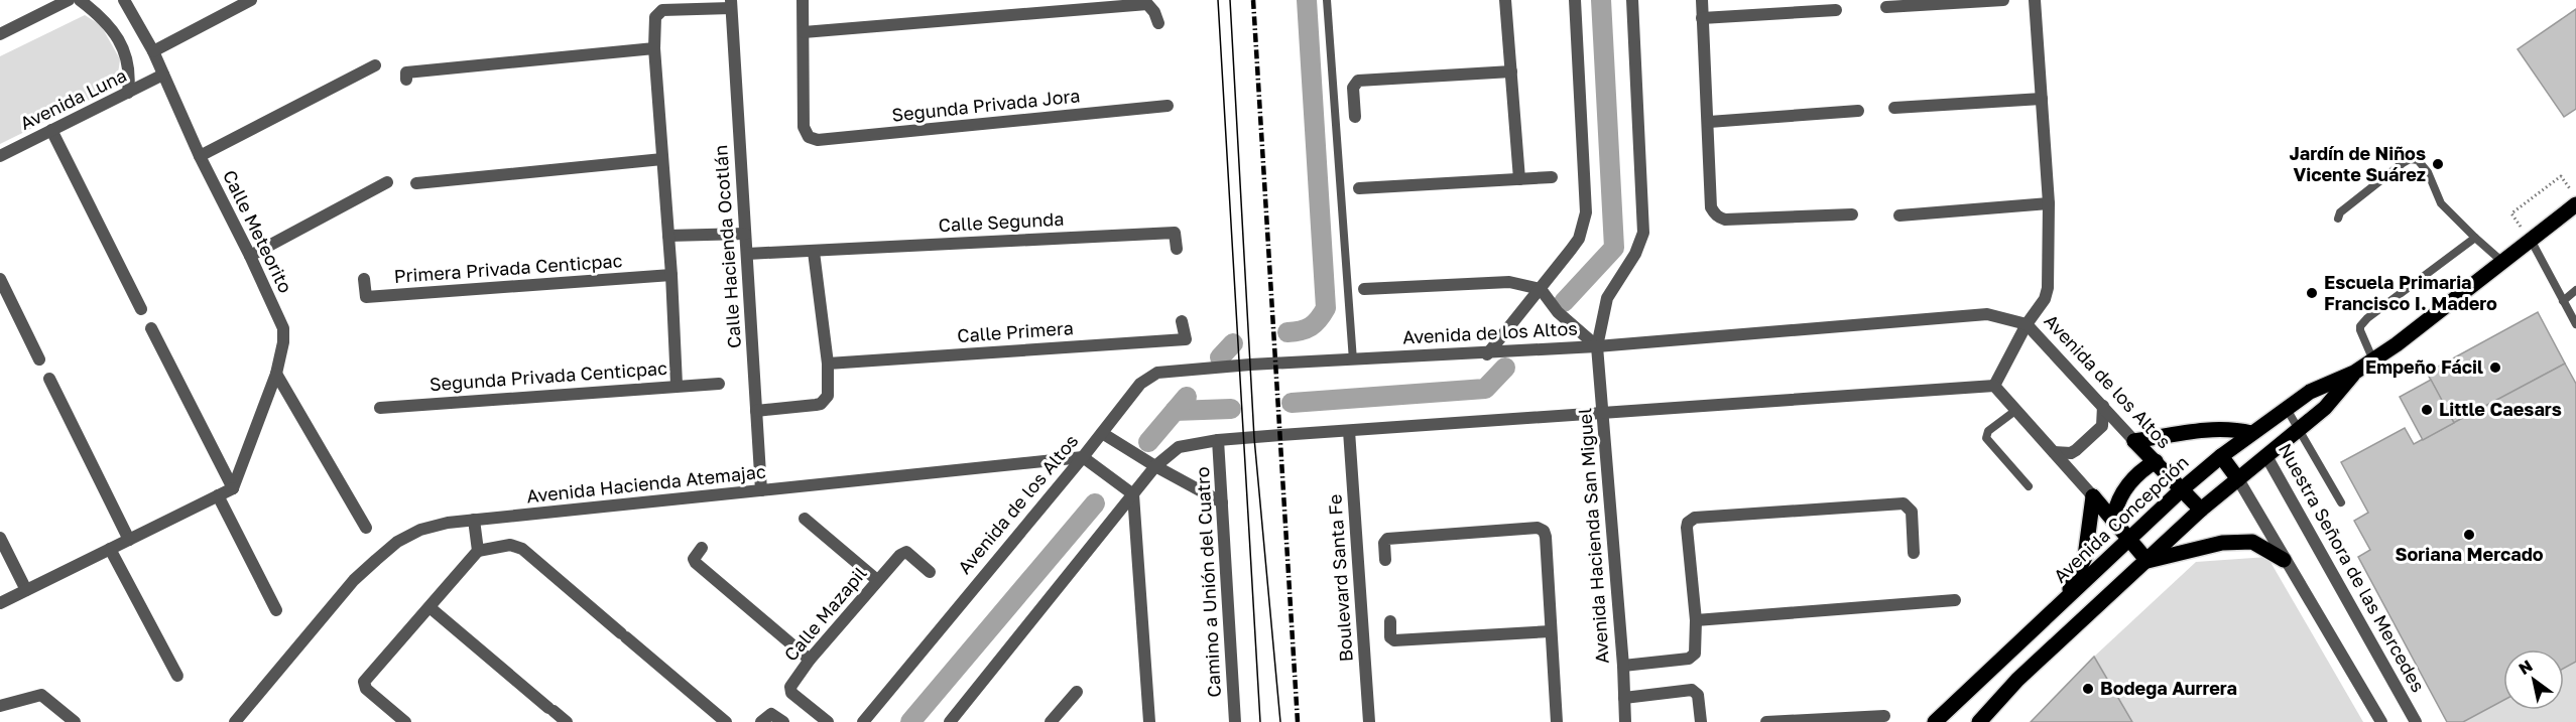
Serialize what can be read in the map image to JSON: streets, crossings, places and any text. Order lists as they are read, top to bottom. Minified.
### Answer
{"streets":{"main road":["Avenida de los Altos","Avenida Concepción","Nuestra Señora de las Mercedes"],"street":["Avenida Luna","Segunda Privada Jora","Calle Segunda","Calle Meteorito","Calle Hacienda Ocotlán","Primera Privada Centicpac","Calle Primera","Segunda Privada Centicpac","Avenida Hacienda Atemajac","Avenida Hacienda San Miguel","Boulevard Santa Fe","Camino a Unión del Cuatro","Calle Mazapil"]},"crossings":[["Avenida Luna","Calle Meteorito"],["Calle Hacienda Ocotlán","Avenida Hacienda Atemajac"],["Avenida de los Altos","Avenida Hacienda Atemajac"],["Avenida de los Altos","Avenida Concepción"],["Avenida de los Altos","Avenida Hacienda San Miguel"],["Avenida Concepción","Nuestra Señora de las Mercedes"]],"places":["Jardín de Niños Vicente Suárez","Escuela Primaria Francisco I. Madero","Empeño Fácil","Little Caesars","Soriana Mercado","Bodega Aurrera"],"north":"top left"}
